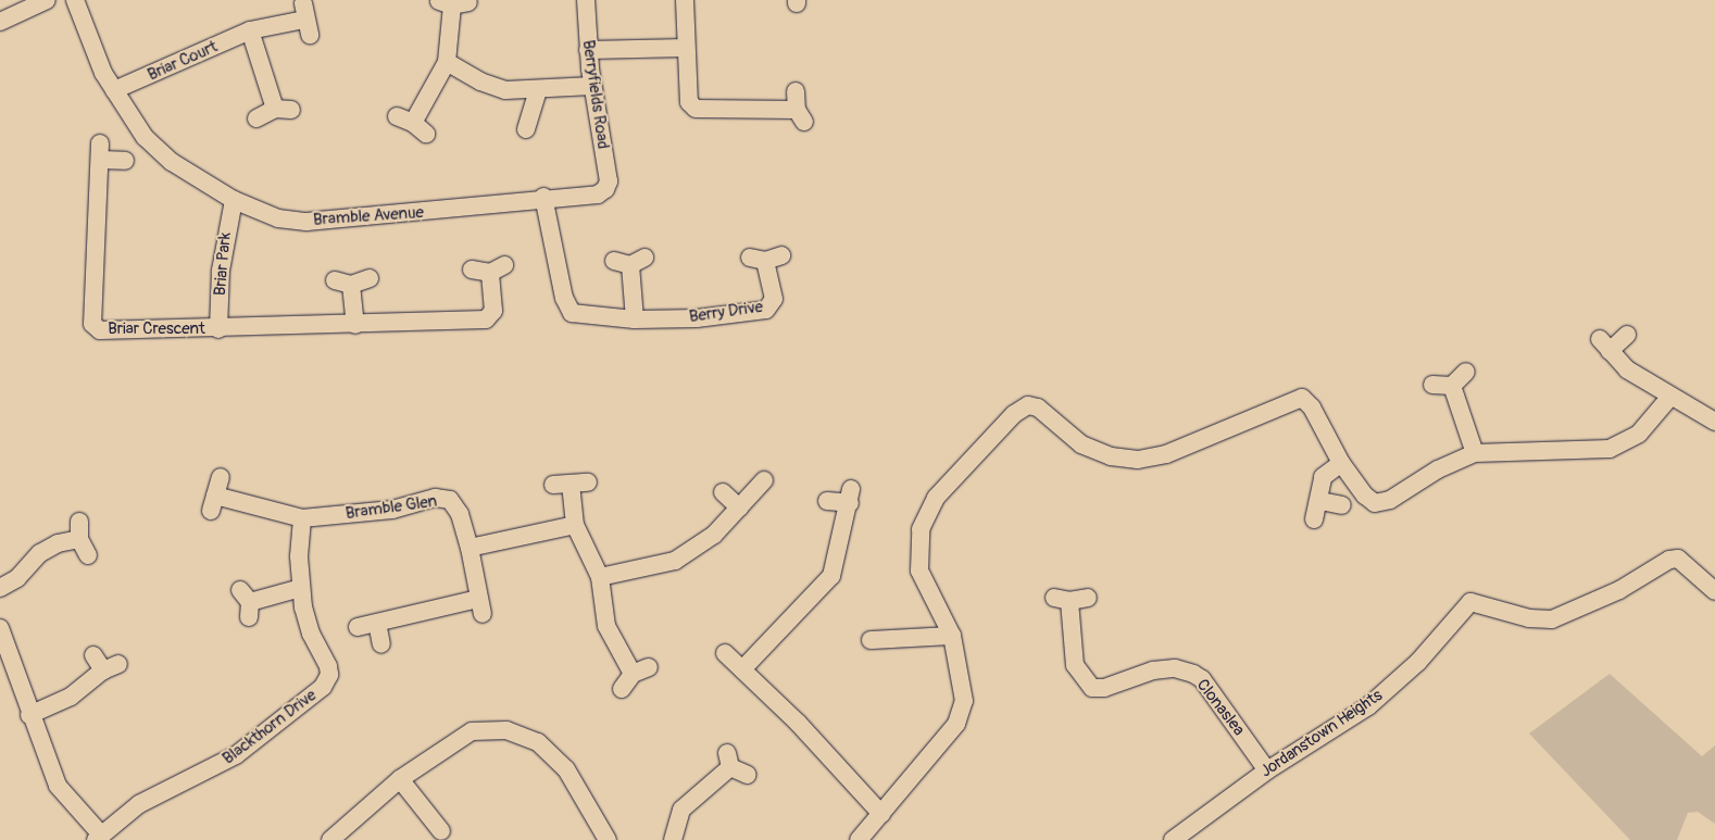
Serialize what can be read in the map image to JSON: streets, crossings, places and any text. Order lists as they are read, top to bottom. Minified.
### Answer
{"streets":{"street":["Briar Court","Berryfields Road","Bramble Avenue","Briar Park","Berry Drive","Briar Crescent","Bramble Glen","Clonaslea","Blackthorn Drive","Jordanstown Heights"]},"crossings":[["Briar Court","Bramble Avenue"],["Berryfields Road","Bramble Avenue"],["Bramble Avenue","Briar Park"],["Bramble Avenue","Berry Drive"],["Briar Park","Briar Crescent"],["Bramble Glen","Blackthorn Drive"],["Clonaslea","Jordanstown Heights"]]}
